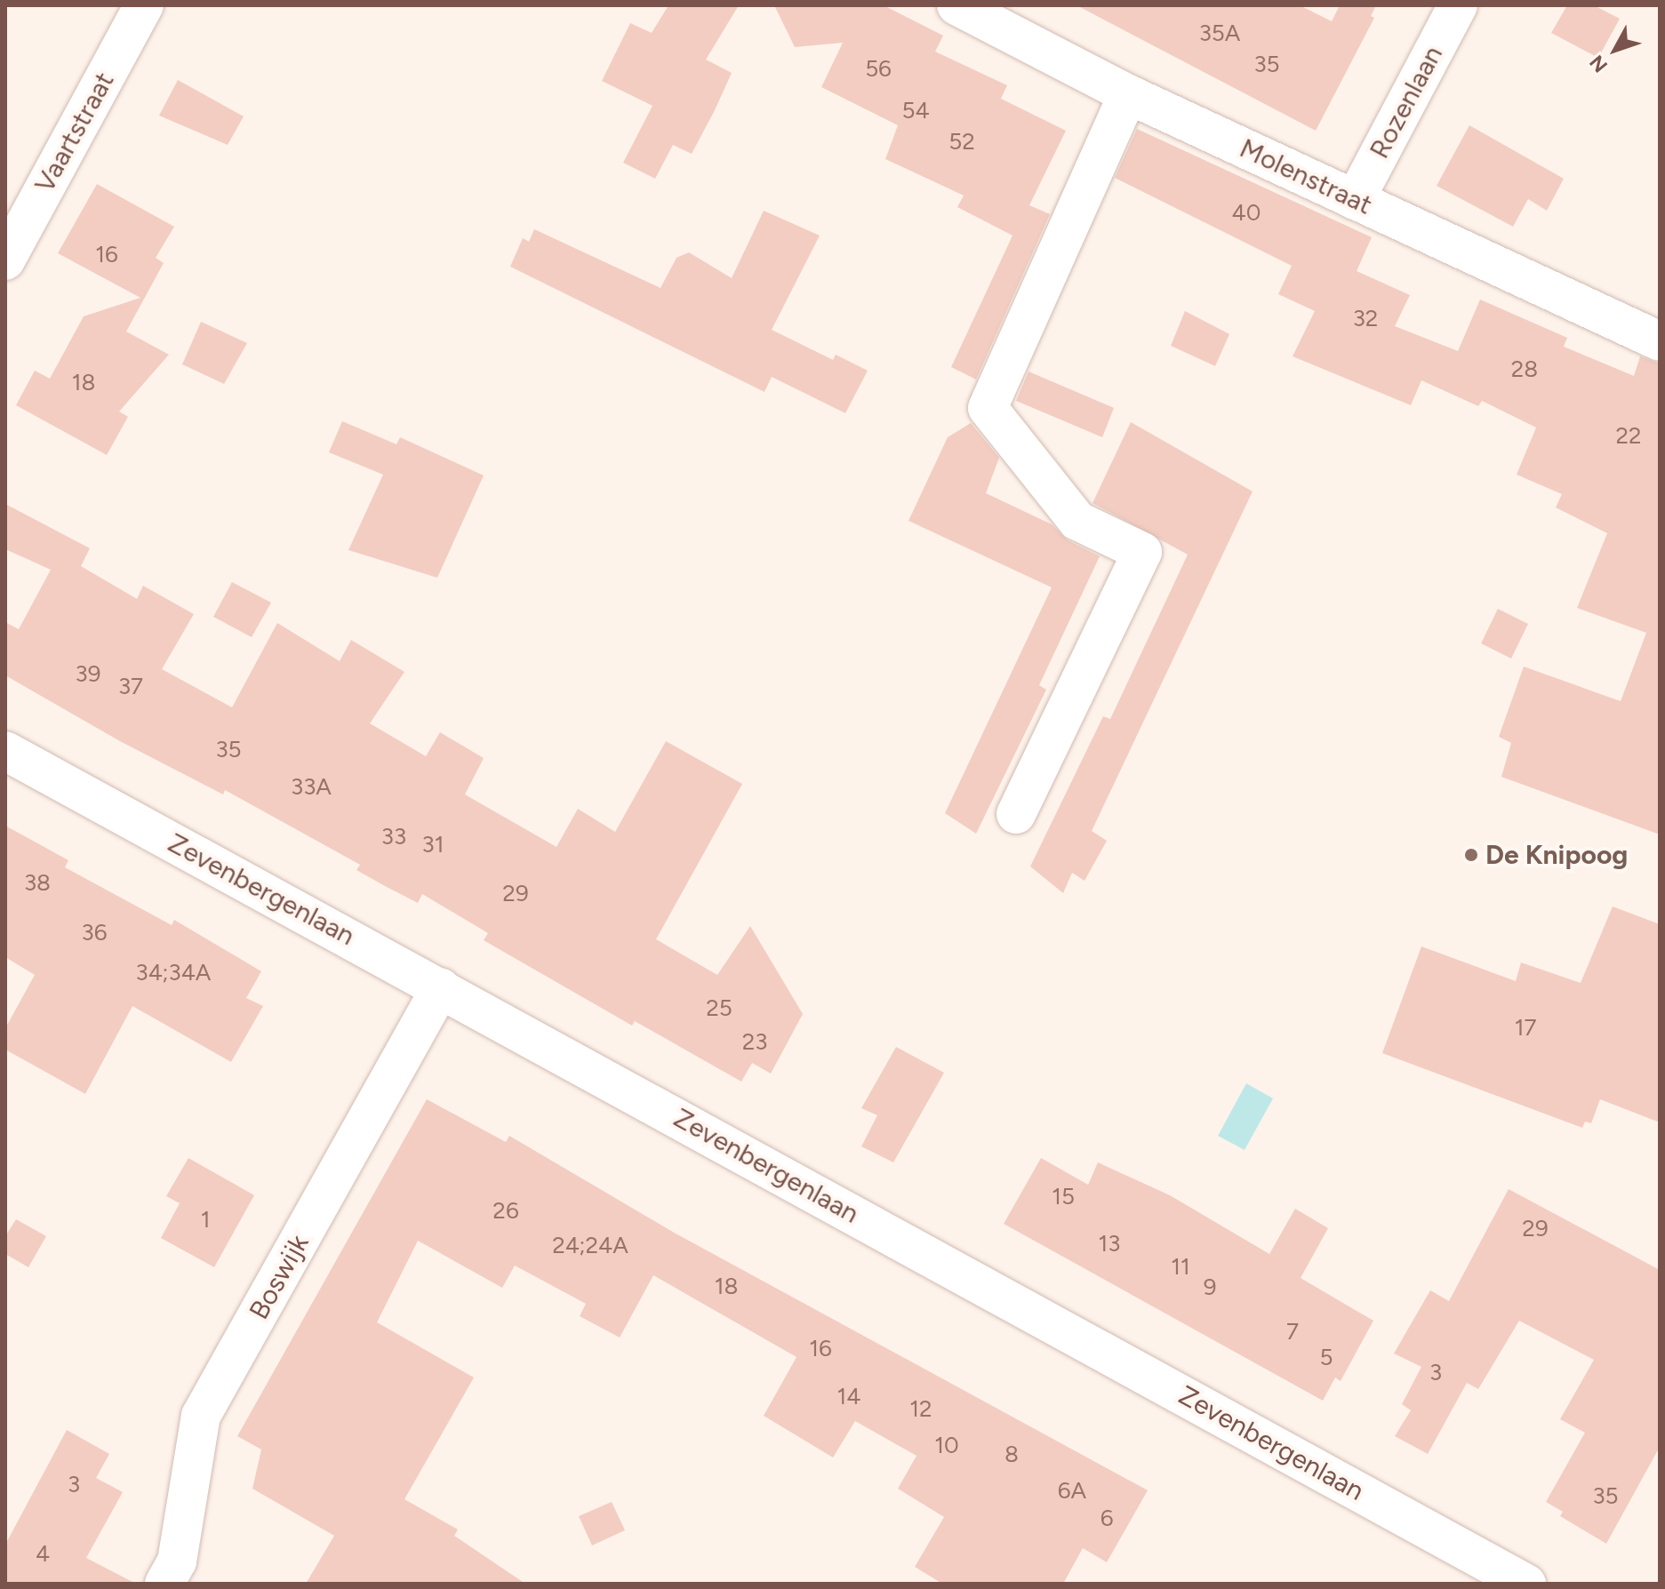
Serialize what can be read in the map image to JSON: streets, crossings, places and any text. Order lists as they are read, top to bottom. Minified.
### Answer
{"streets":{"street":["Rozenlaan","Vaartstraat","Molenstraat","Zevenbergenlaan","Boswijk"]},"crossings":[["Rozenlaan","Molenstraat"],["Zevenbergenlaan","Boswijk"]],"places":["De Knipoog"],"house_numbers":["35A","35","56","54","52","40","16","32","28","18","22","39","37","35","33A","33","31","38","29","36","34;34A","25","17","23","15","26","1","29","13","24;24A","11","18","9","7","16","5","3","14","12","10","8","3","6A","35","6","4"],"north":"bottom left"}
